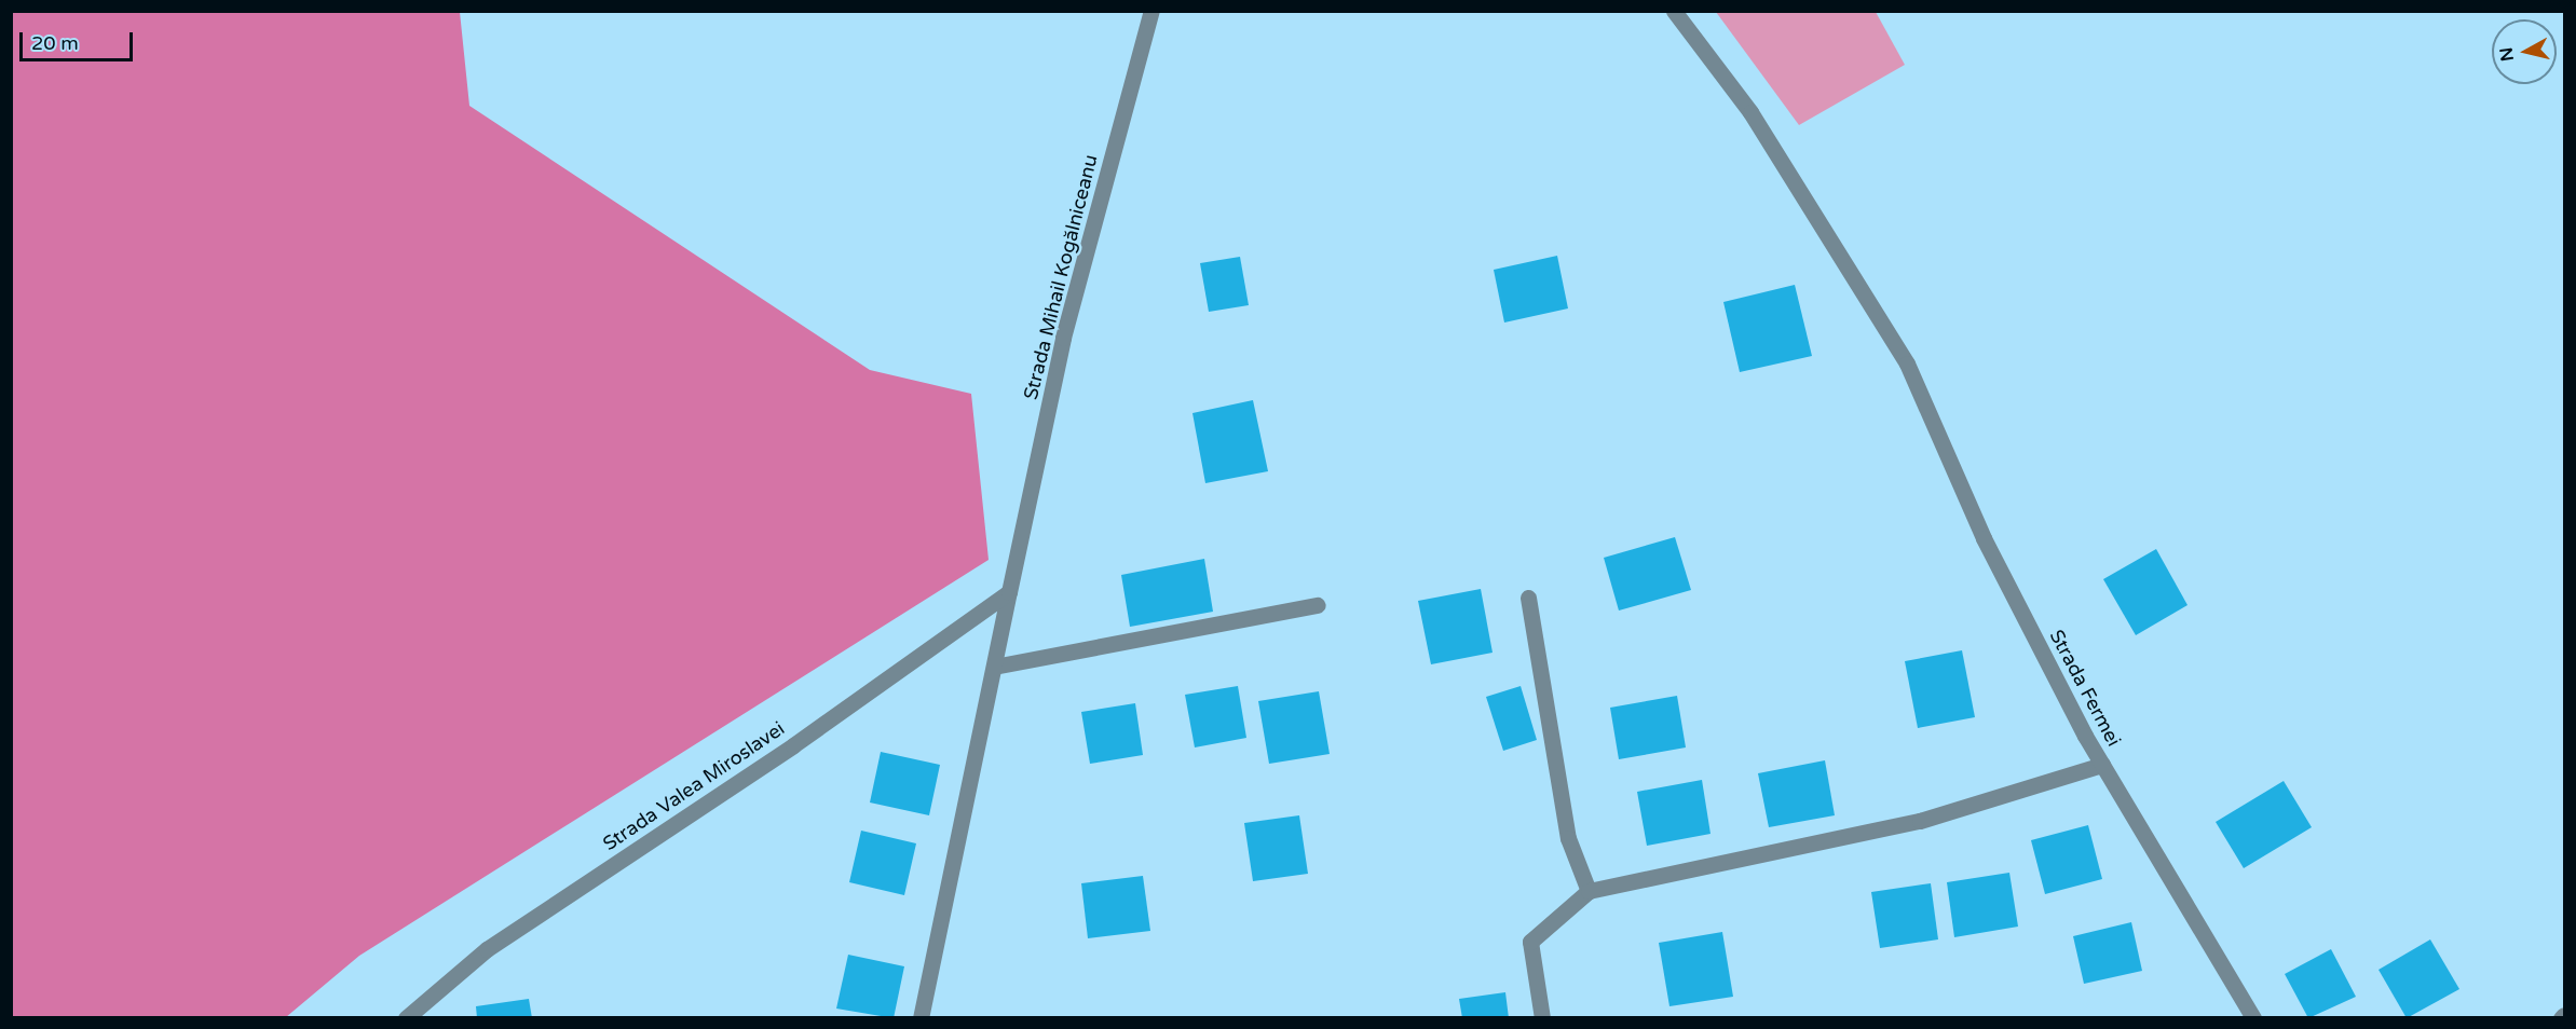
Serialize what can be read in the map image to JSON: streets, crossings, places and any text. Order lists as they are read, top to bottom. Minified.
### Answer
{"streets":{"street":["Strada Mihail Kogălniceanu","Strada Fermei","Strada Valea Miroslavei"]},"crossings":[["Strada Mihail Kogălniceanu","Strada Valea Miroslavei"]],"scale_bar":"20 m","north":"left"}
